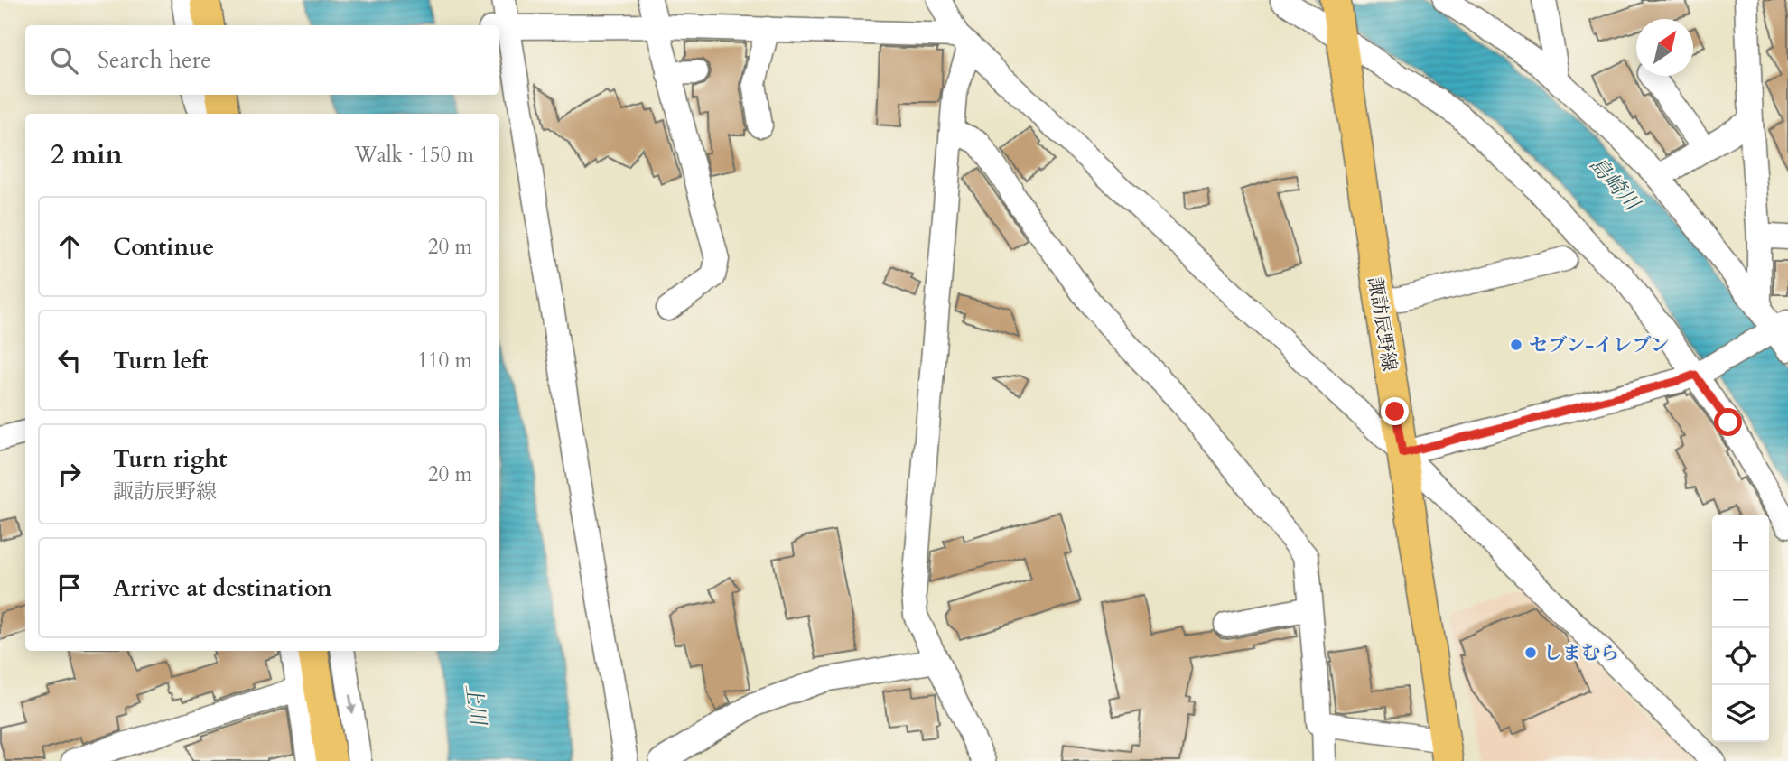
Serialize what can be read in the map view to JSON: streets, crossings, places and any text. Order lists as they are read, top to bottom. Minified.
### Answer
{"streets":{"main road":["諏訪辰野線"]},"water":["島崎川","上川"],"places":["セブン-イレブン","しまむら"],"north":"top right","page":{"search":"Search here","heading":["2 min","Walk · 150 m"],"list":[["Continue","20 m"],["Turn left","110 m"],["Turn right","諏訪辰野線","20 m"],"Arrive at destination"],"map_buttons":["+","−"]}}
